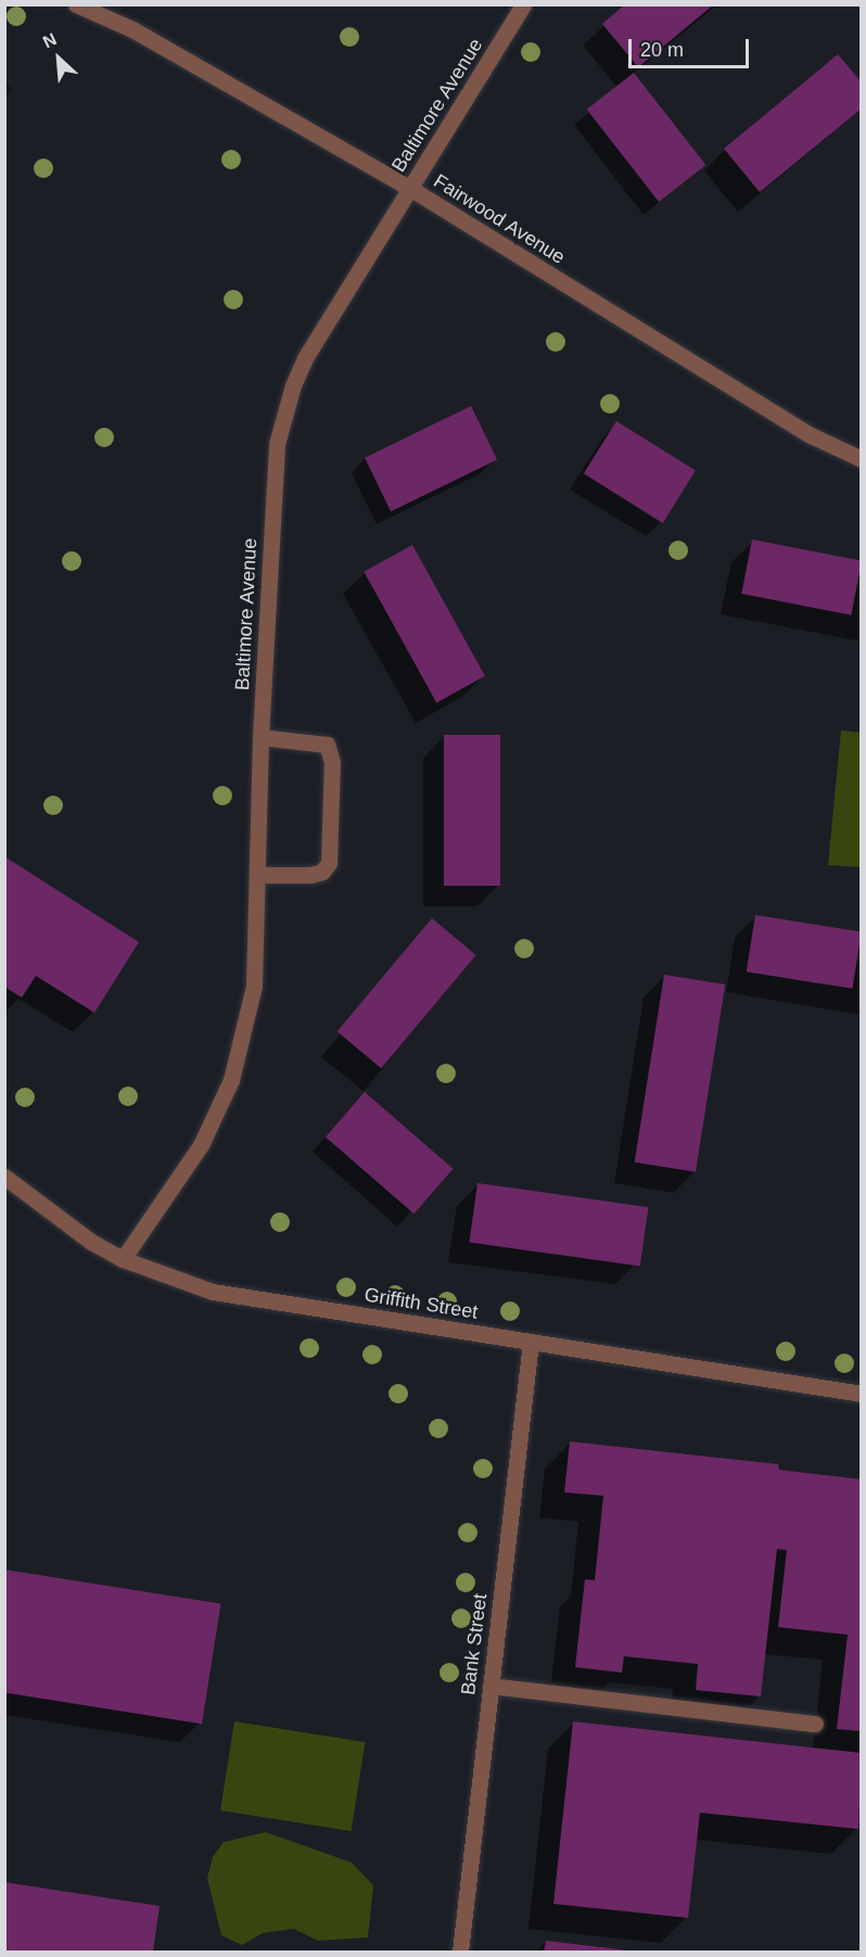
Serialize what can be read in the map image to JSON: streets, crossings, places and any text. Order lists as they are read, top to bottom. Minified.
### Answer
{"streets":{"street":["Baltimore Avenue","Fairwood Avenue","Griffith Street","Bank Street"]},"crossings":[["Baltimore Avenue","Fairwood Avenue"],["Baltimore Avenue","Griffith Street"],["Griffith Street","Bank Street"]],"scale_bar":"20 m","north":"top left"}
